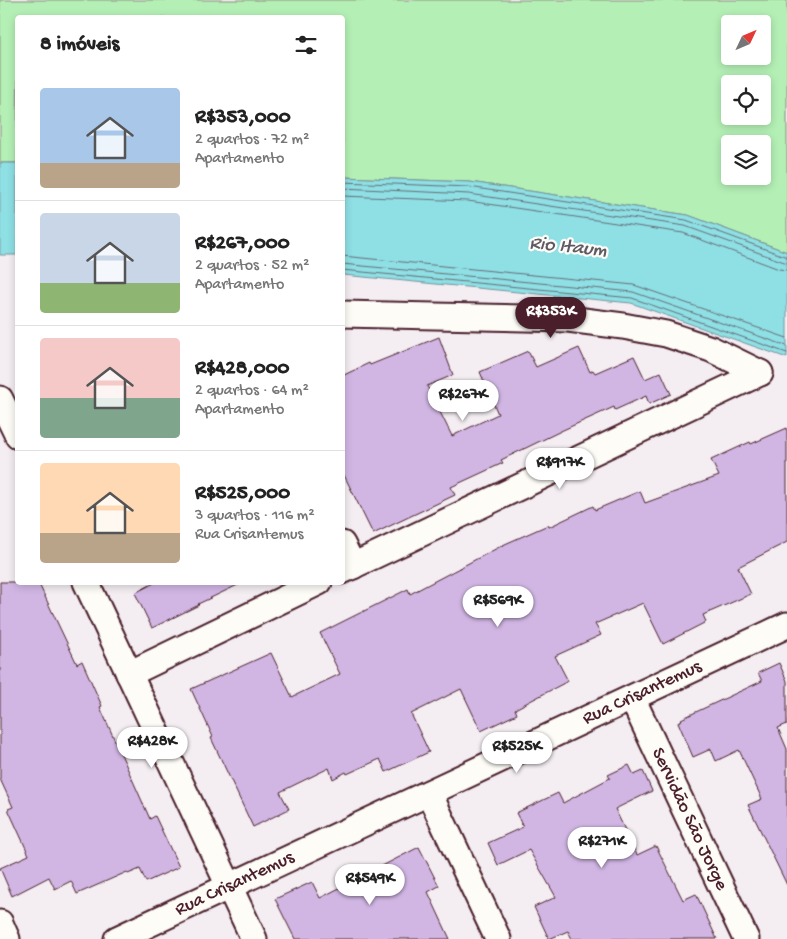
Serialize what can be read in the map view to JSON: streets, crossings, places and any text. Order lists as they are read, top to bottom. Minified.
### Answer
{"streets":{"street":["Rua Crisantemus","Servidão São Jorge"]},"crossings":[["Rua Crisantemus","Servidão São Jorge"]],"water":["Rio Itaum"],"north":"top right","page":{"heading":"8 imóveis","list":[{"name":"R$353,000","note":"2 quartos · 72 m² · Apartamento"},{"name":"R$267,000","note":"2 quartos · 52 m² · Apartamento"},{"name":"R$428,000","note":"2 quartos · 64 m² · Apartamento"},{"name":"R$525,000","note":"3 quartos · 116 m² · Rua Crisantemus"}],"price":["R$353K","R$267K","R$917K","R$569K","R$428K","R$525K","R$271K","R$549K"]}}
